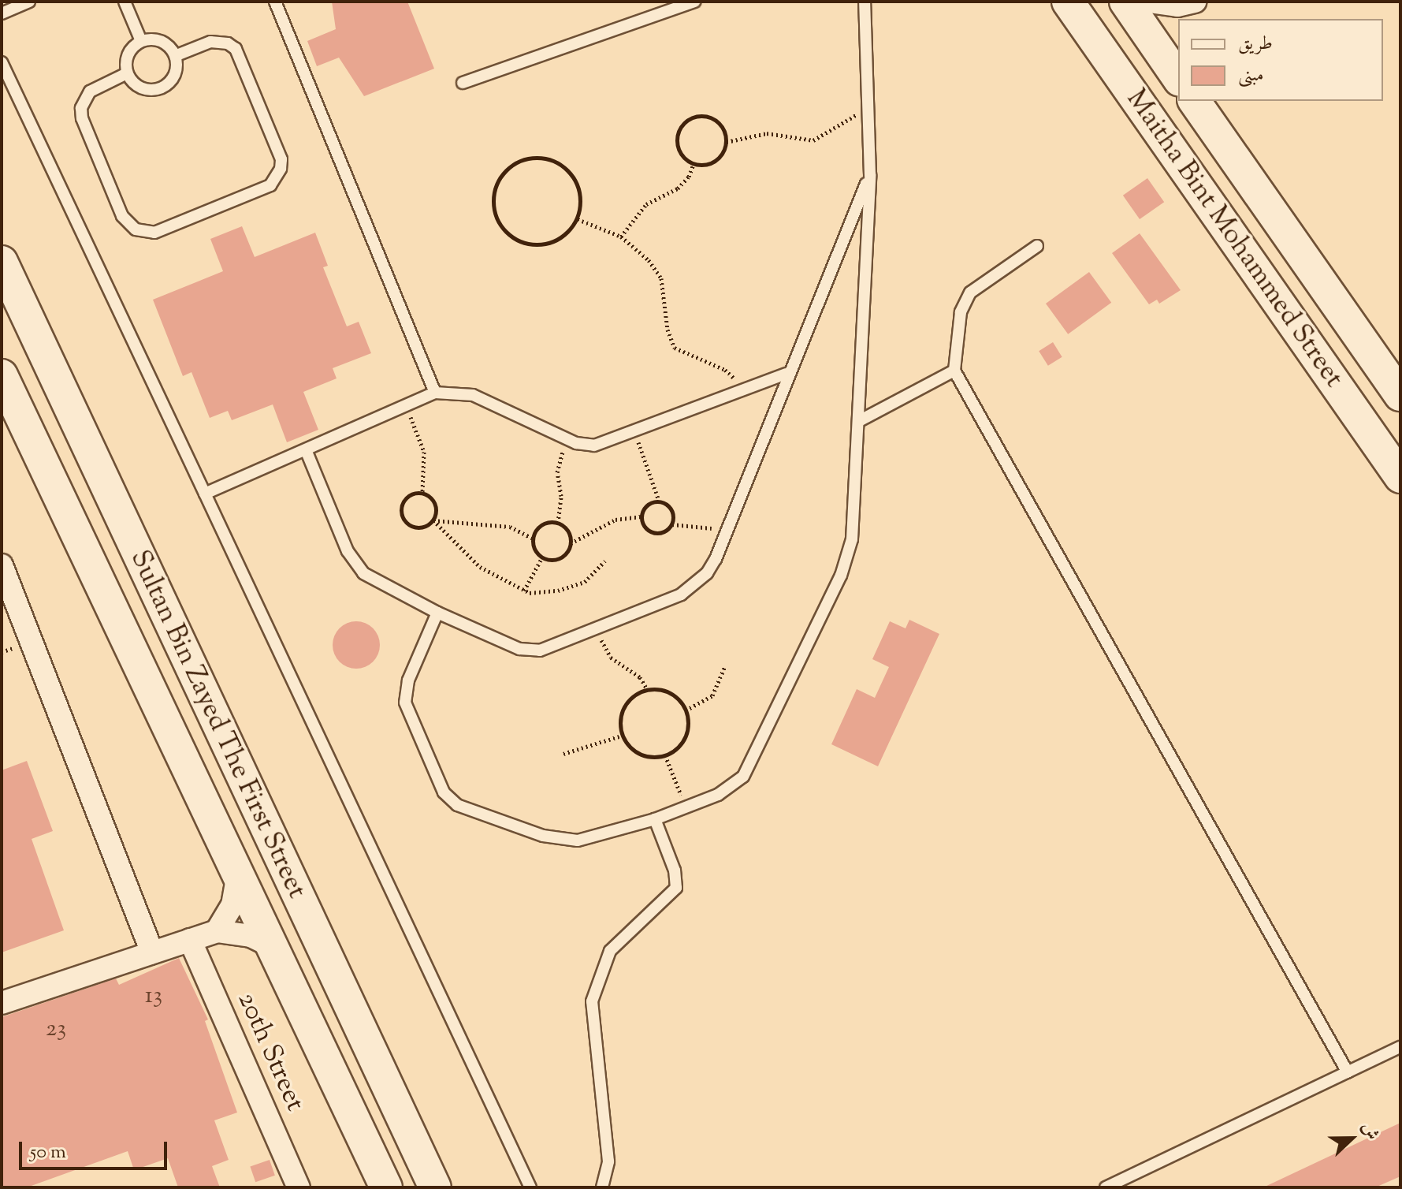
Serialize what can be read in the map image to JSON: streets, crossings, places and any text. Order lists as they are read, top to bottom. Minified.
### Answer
{"streets":{"main road":["Maitha Bint Mohammed Street","Sultan Bin Zayed The First Street"],"street":["20th Street"]},"house_numbers":["13","23"],"legend":["طريق","مبنى"],"scale_bar":"50 m","north":"right"}
